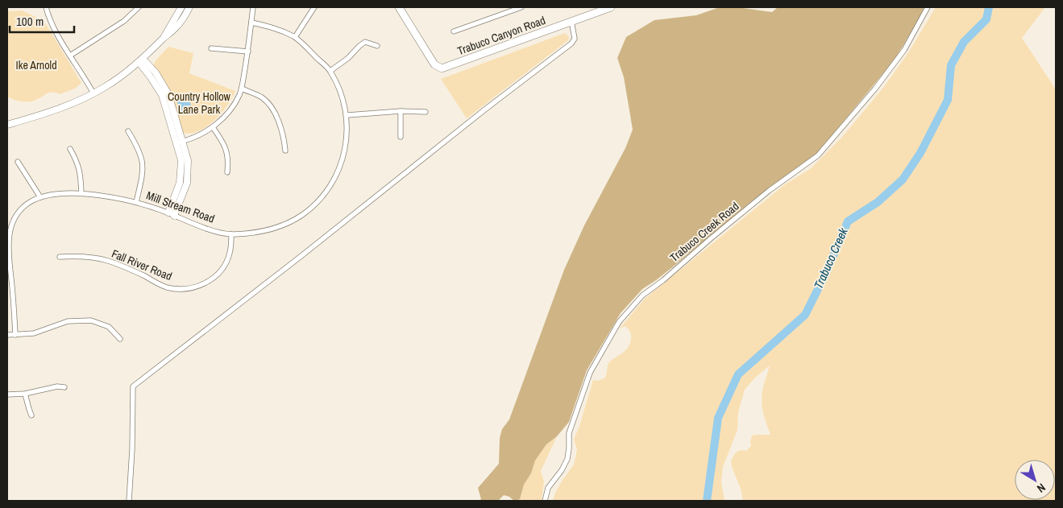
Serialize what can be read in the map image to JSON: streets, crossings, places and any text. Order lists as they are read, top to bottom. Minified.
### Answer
{"streets":{"main road":["Trabuco Canyon Road"],"street":["Mill Stream Road","Trabuco Creek Road","Fall River Road"]},"crossings":[["Mill Stream Road","Fall River Road"]],"water":["Trabuco Creek"],"parks":["Ike Arnold","Country Hollow Lane Park"],"scale_bar":"100 m","north":"bottom right"}
